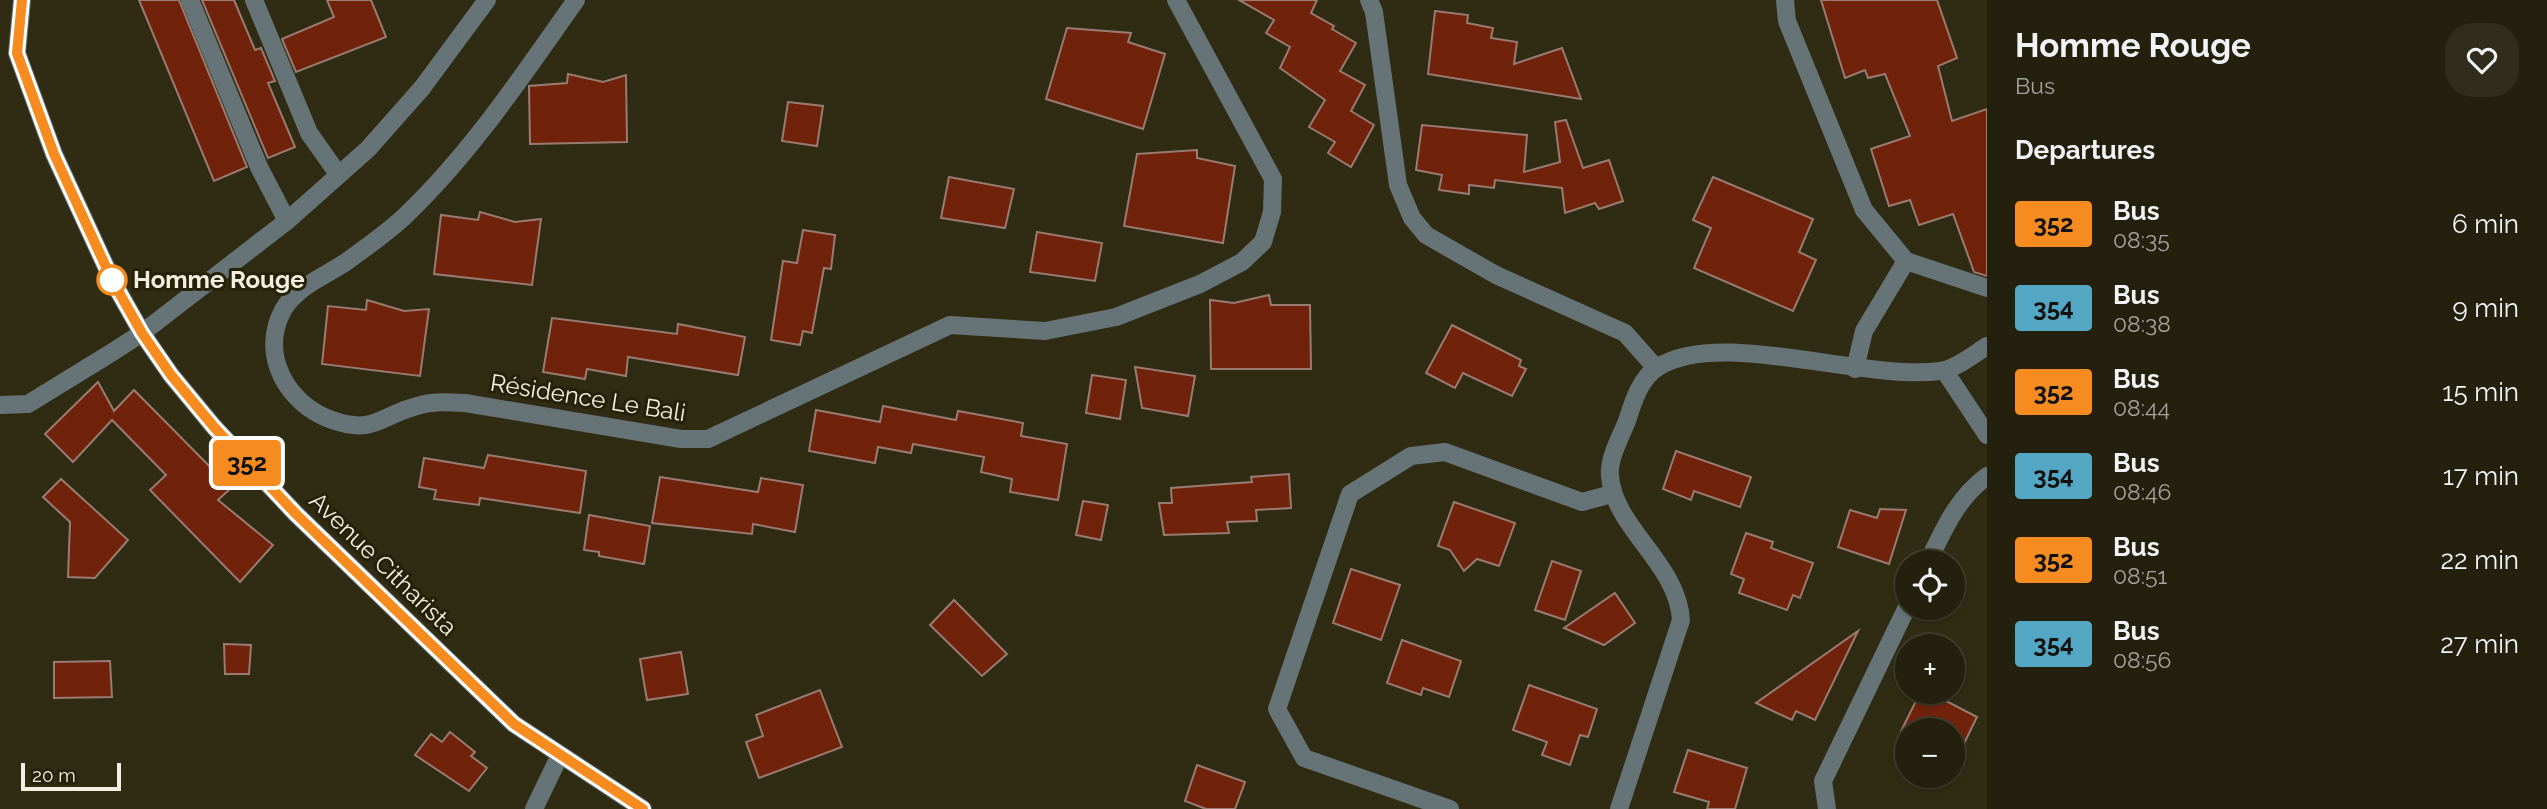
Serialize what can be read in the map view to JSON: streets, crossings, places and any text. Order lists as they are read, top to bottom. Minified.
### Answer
{"streets":{"street":["Résidence Le Bali","Avenue Citharista"]},"places":["Homme Rouge"],"lines":["bus line 352"],"scale_bar":"20 m","page":{"on_map":"352","heading":[["Homme Rouge","Bus"],"Departures"],"list":[{"mark":"352","name":"Bus","note":"08:35","value":"6 min"},{"mark":"354","name":"Bus","note":"08:38","value":"9 min"},{"mark":"352","name":"Bus","note":"08:44","value":"15 min"},{"mark":"354","name":"Bus","note":"08:46","value":"17 min"},{"mark":"352","name":"Bus","note":"08:51","value":"22 min"},{"mark":"354","name":"Bus","note":"08:56","value":"27 min"}],"map_buttons":["+","−"],"scale":"20 m"}}
